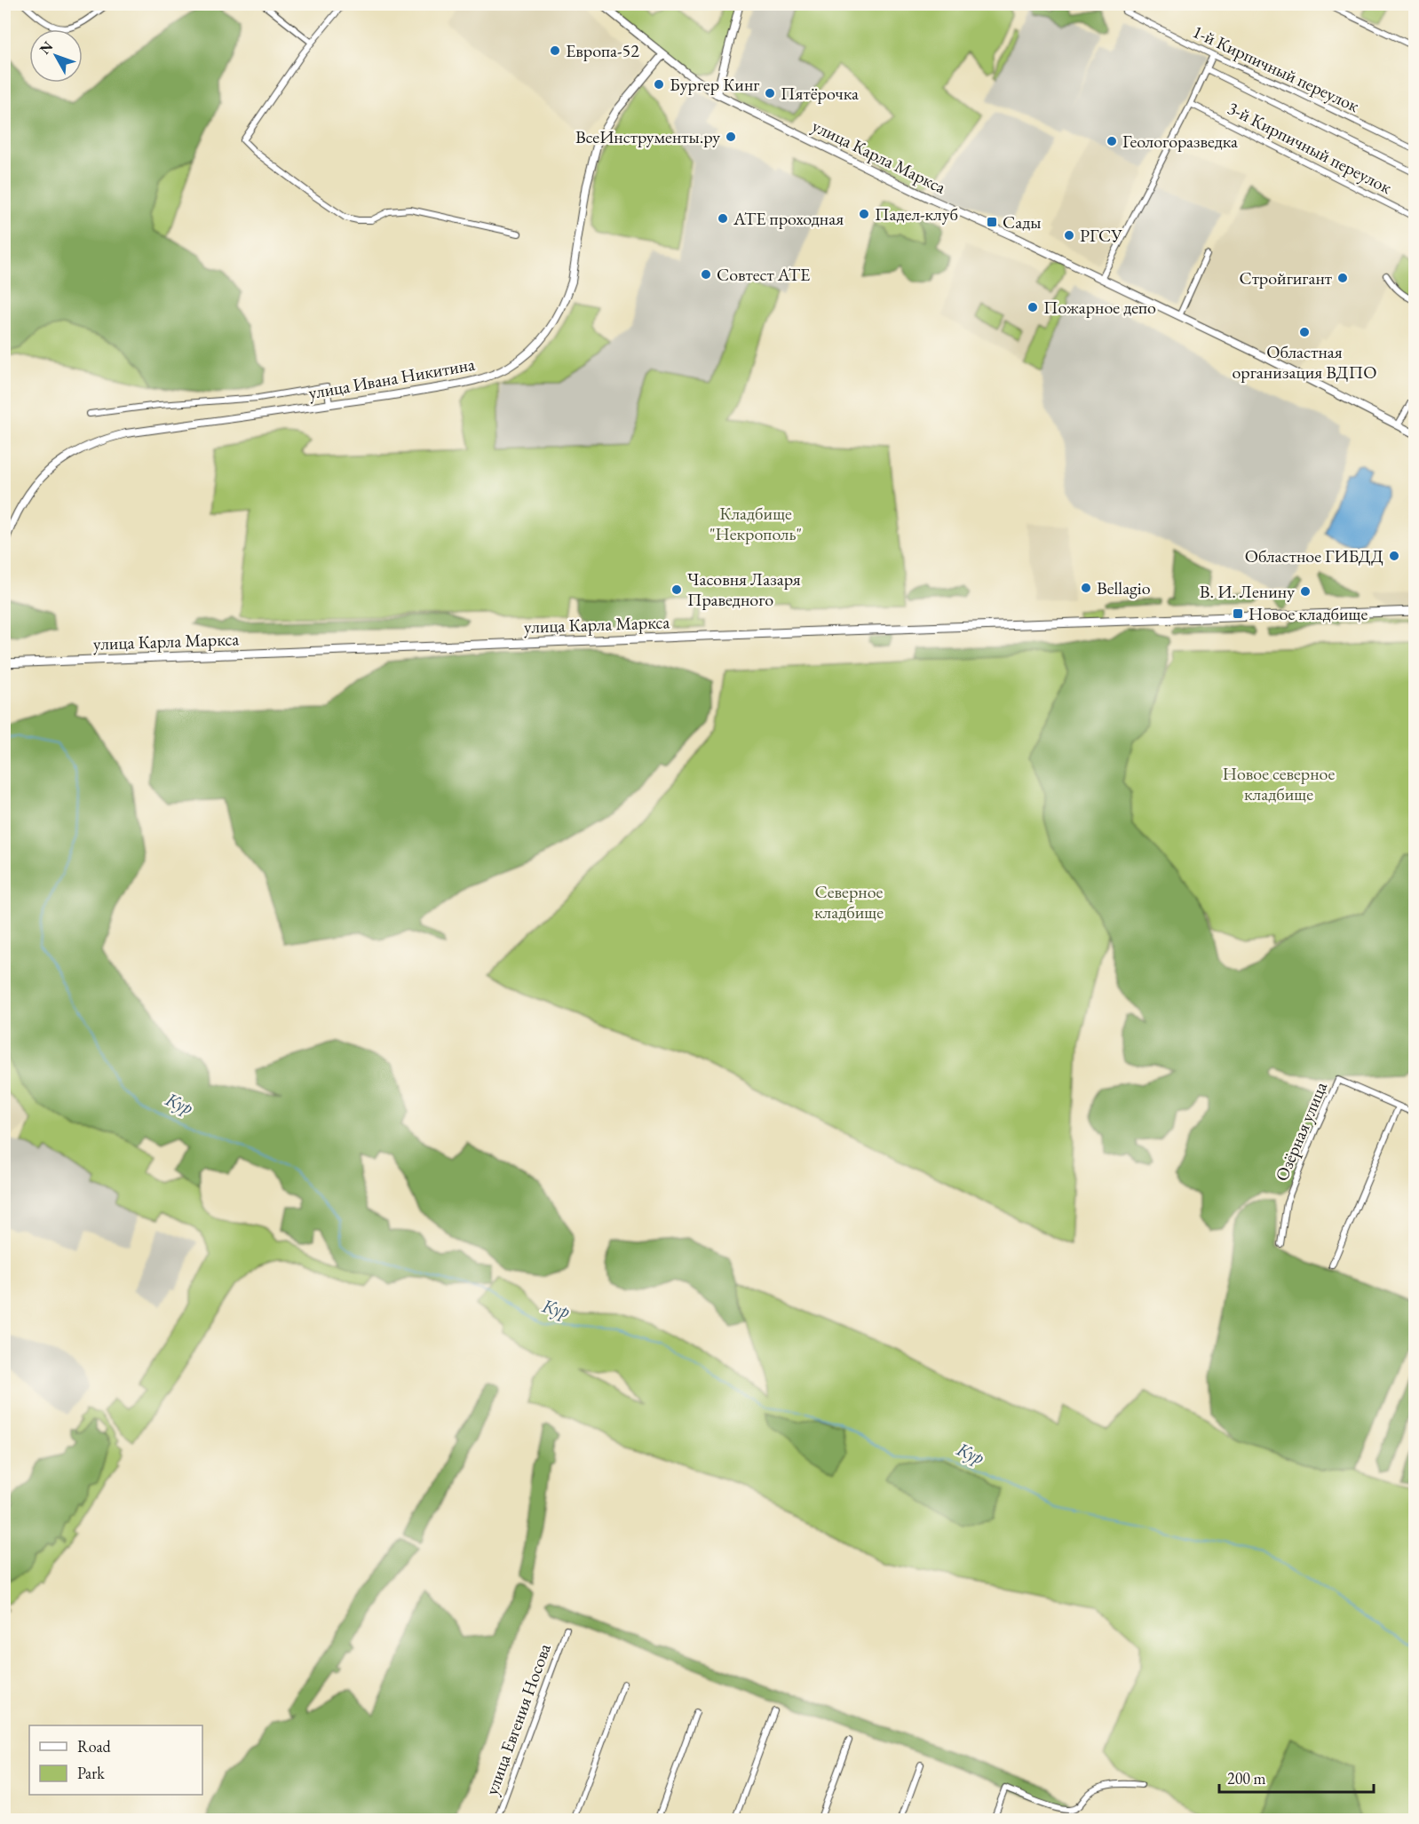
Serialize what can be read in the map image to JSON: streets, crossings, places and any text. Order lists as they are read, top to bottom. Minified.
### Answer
{"streets":{"main road":["улица Карла Маркса","улица Ивана Никитина"],"street":["1-й Кирпичный переулок","3-й Кирпичный переулок","Озёрная улица","улица Евгения Носова"]},"crossings":[["улица Карла Маркса","улица Ивана Никитина"]],"water":["Кур"],"parks":["Кладбище \"Некрополь\"","Новое северное кладбище","Северное кладбище"],"places":{"other":["Европа-52","Бургер Кинг","Пятёрочка","ВсеИнструменты.ру","Геологоразведка","Падел-клуб","АТЕ проходная","РГСУ","Совтест АТЕ","Стройгигант","Пожарное депо","Областная организация ВДПО","Областное ГИБДД","Bellagio","Часовня Лазаря Праведного","В. И. Ленину"],"transit":["Сады","Новое кладбище"]},"legend":["Road","Park"],"scale_bar":"200 m","north":"top left"}
